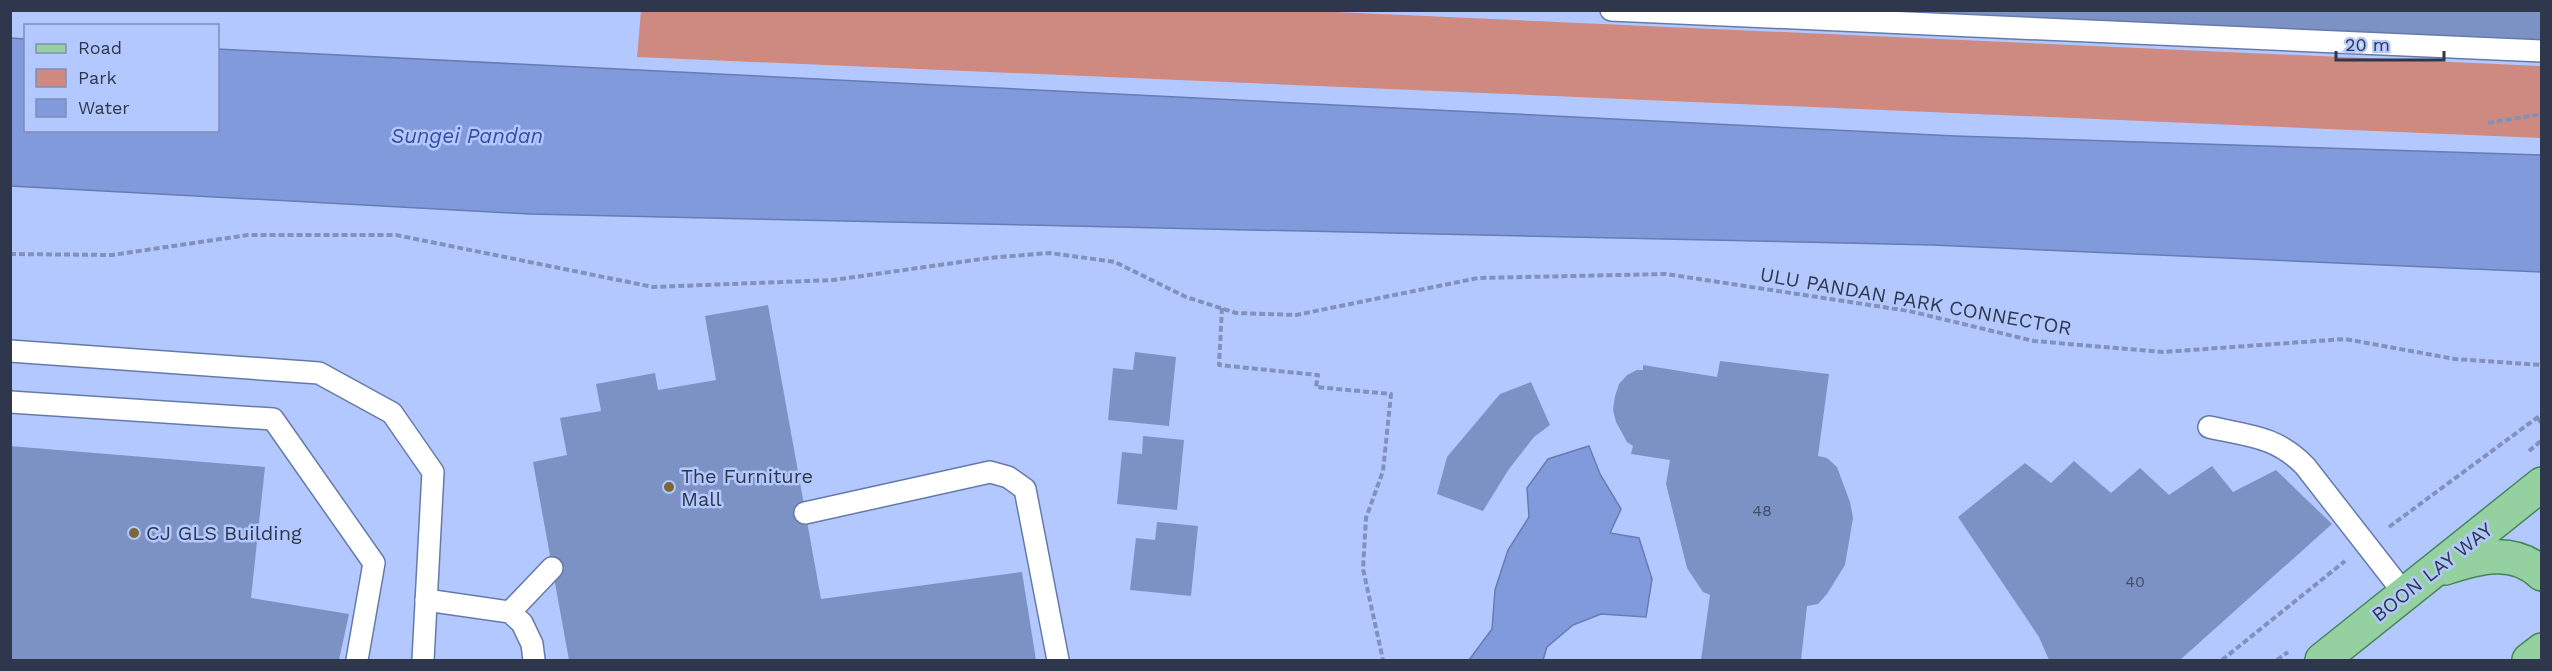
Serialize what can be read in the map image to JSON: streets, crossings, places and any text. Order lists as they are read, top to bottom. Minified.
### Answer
{"streets":{"main road":["BOON LAY WAY"],"path":["ULU PANDAN PARK CONNECTOR"]},"water":["Sungei Pandan"],"places":["The Furniture Mall","CJ GLS Building"],"house_numbers":["48","40"],"legend":["Road","Park","Water"],"scale_bar":"20 m"}
